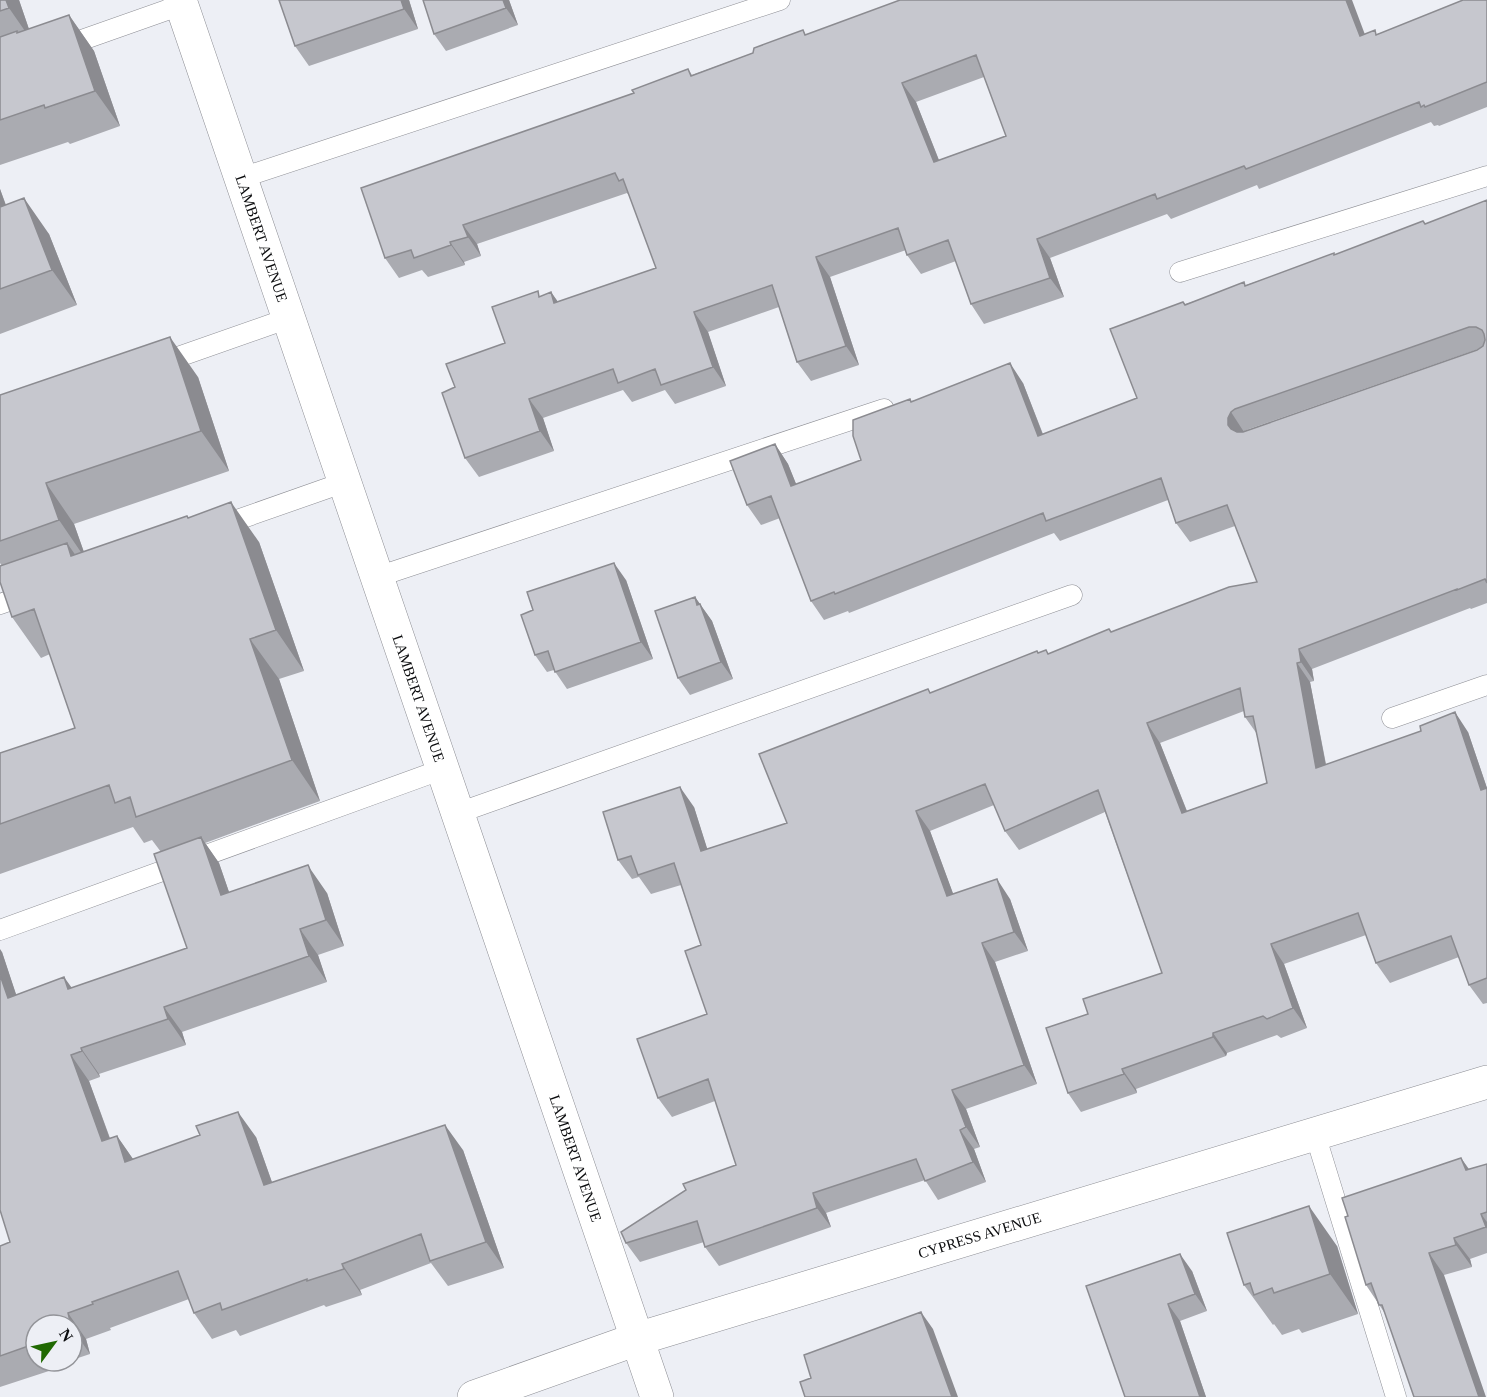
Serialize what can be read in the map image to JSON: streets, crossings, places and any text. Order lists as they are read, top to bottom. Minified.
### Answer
{"streets":{"street":["LAMBERT AVENUE","CYPRESS AVENUE"]},"crossings":[["LAMBERT AVENUE","CYPRESS AVENUE"]],"north":"top right"}
